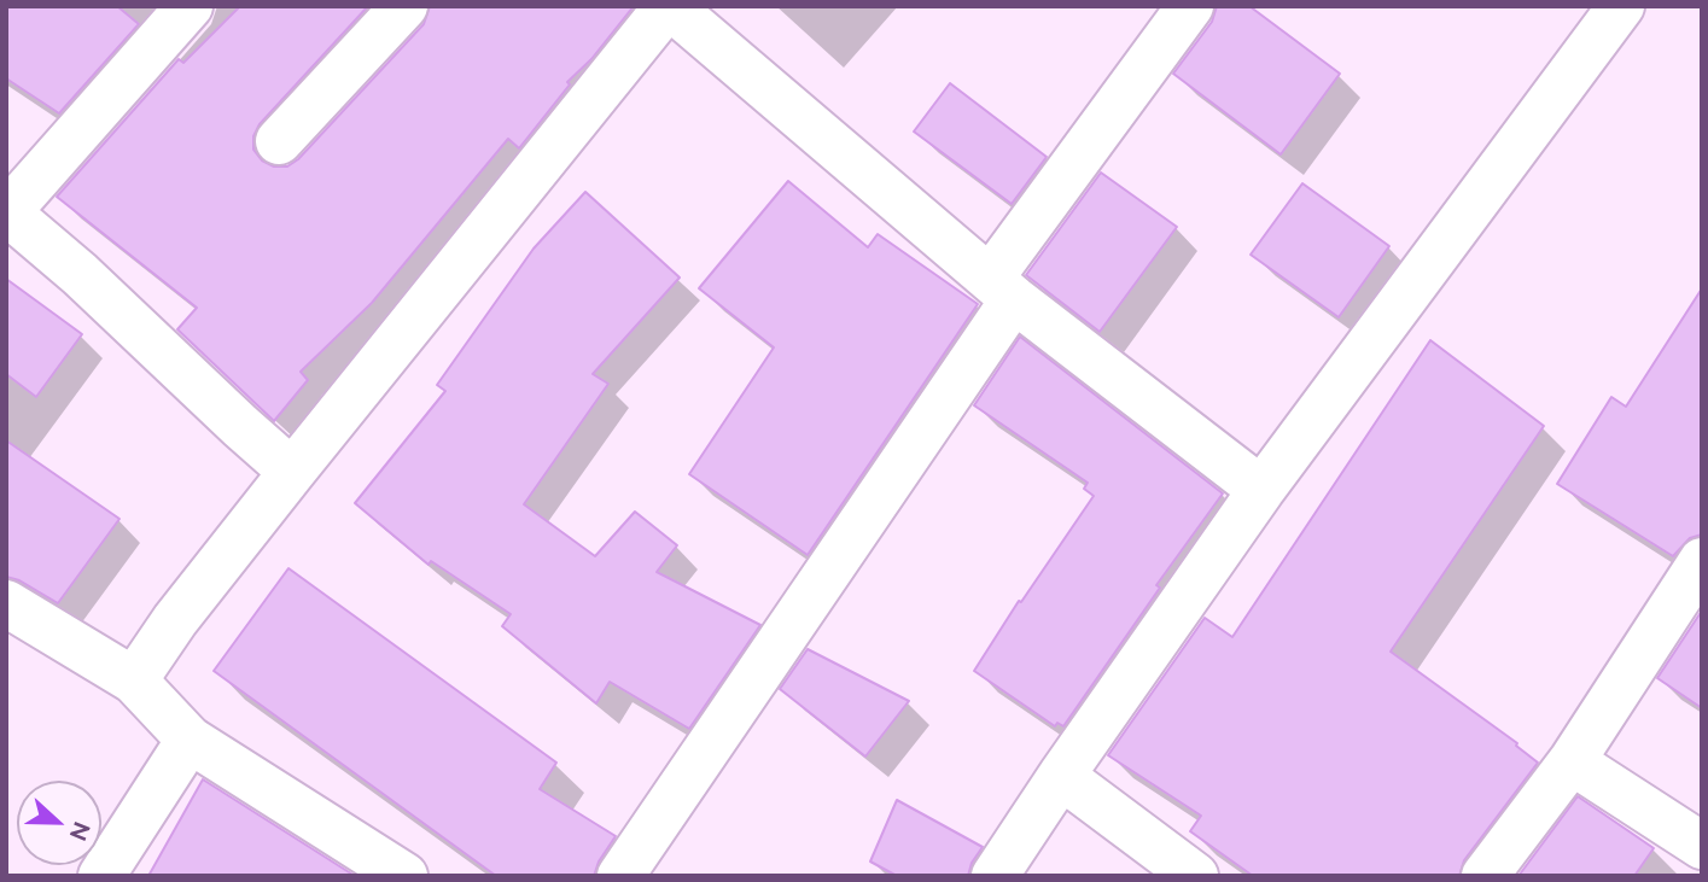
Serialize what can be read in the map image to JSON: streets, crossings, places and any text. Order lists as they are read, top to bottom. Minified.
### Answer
{"north":"right"}
